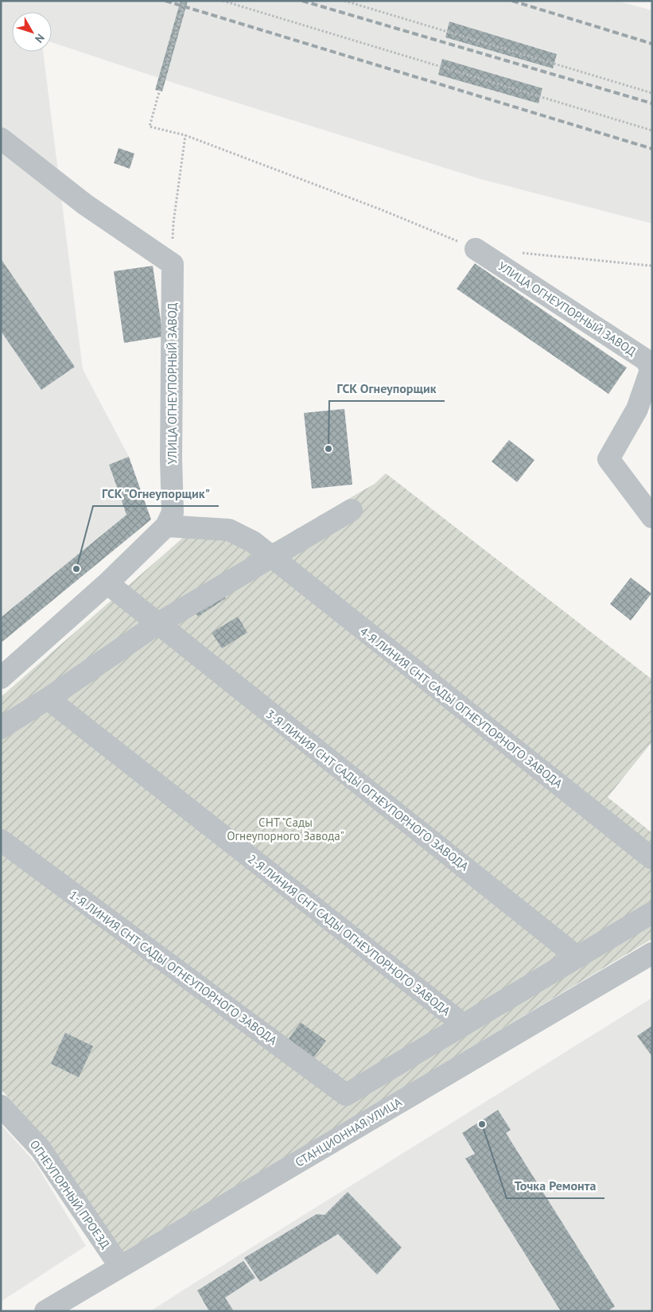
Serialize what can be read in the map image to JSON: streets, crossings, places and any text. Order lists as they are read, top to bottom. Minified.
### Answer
{"streets":{"street":["УЛИЦА ОГНЕУПОРНЫЙ ЗАВОД","4-Я ЛИНИЯ СНТ САДЫ ОГНЕУПОРНОГО ЗАВОДА","3-Я ЛИНИЯ СНТ САДЫ ОГНЕУПОРНОГО ЗАВОДА","2-Я ЛИНИЯ СНТ САДЫ ОГНЕУПОРНОГО ЗАВОДА","1-Я ЛИНИЯ СНТ САДЫ ОГНЕУПОРНОГО ЗАВОДА","СТАНЦИОННАЯ УЛИЦА","ОГНЕУПОРНЫЙ ПРОЕЗД"]},"crossings":[["УЛИЦА ОГНЕУПОРНЫЙ ЗАВОД","4-Я ЛИНИЯ СНТ САДЫ ОГНЕУПОРНОГО ЗАВОДА"],["УЛИЦА ОГНЕУПОРНЫЙ ЗАВОД","3-Я ЛИНИЯ СНТ САДЫ ОГНЕУПОРНОГО ЗАВОДА"],["2-Я ЛИНИЯ СНТ САДЫ ОГНЕУПОРНОГО ЗАВОДА","1-Я ЛИНИЯ СНТ САДЫ ОГНЕУПОРНОГО ЗАВОДА"],["СТАНЦИОННАЯ УЛИЦА","ОГНЕУПОРНЫЙ ПРОЕЗД"]],"parks":["СНТ \"Сады Огнеупорного Завода\""],"places":["ГСК Огнеупорщик","ГСК \"Огнеупорщик\"","Точка Ремонта"],"north":"bottom right"}
